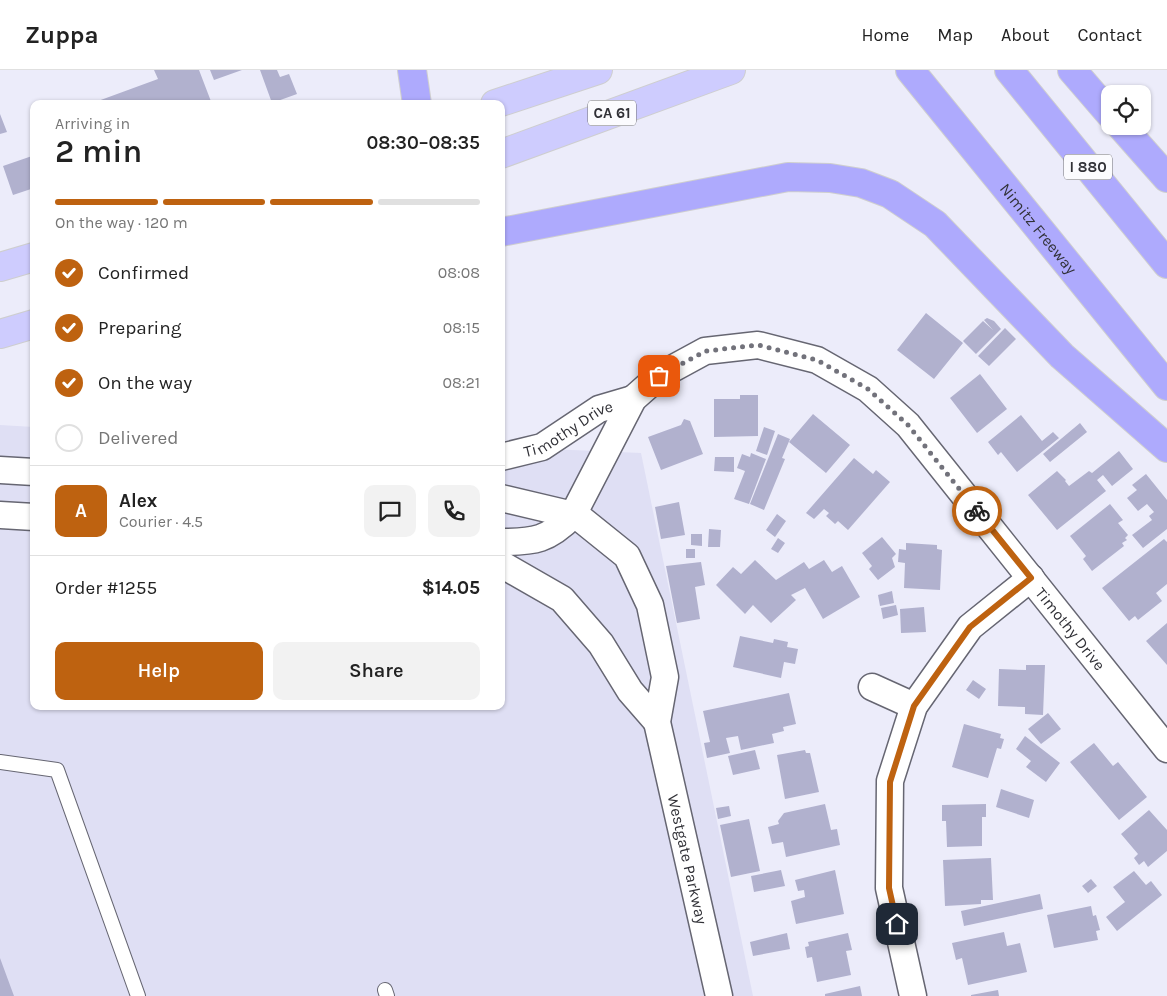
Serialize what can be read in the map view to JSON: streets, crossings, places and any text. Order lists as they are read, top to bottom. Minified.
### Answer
{"streets":{"highway":["I 880","Nimitz Freeway"],"main road":["CA 61"],"street":["Timothy Drive","Westgate Parkway"]},"crossings":[["Timothy Drive","Westgate Parkway"]],"page":{"header":"Zuppa","nav":["Home","Map","About","Contact"],"heading":["2 min","Arriving in","08:30–08:35"],"panel":["Alex","Courier · 4.5","Order #1255","$14.05"],"bar":"On the way · 120 m","list":[["Confirmed","08:08"],["Preparing","08:15"],["On the way","08:21"],"Delivered"],"round":"A","buttons":["Help","Share"]}}
